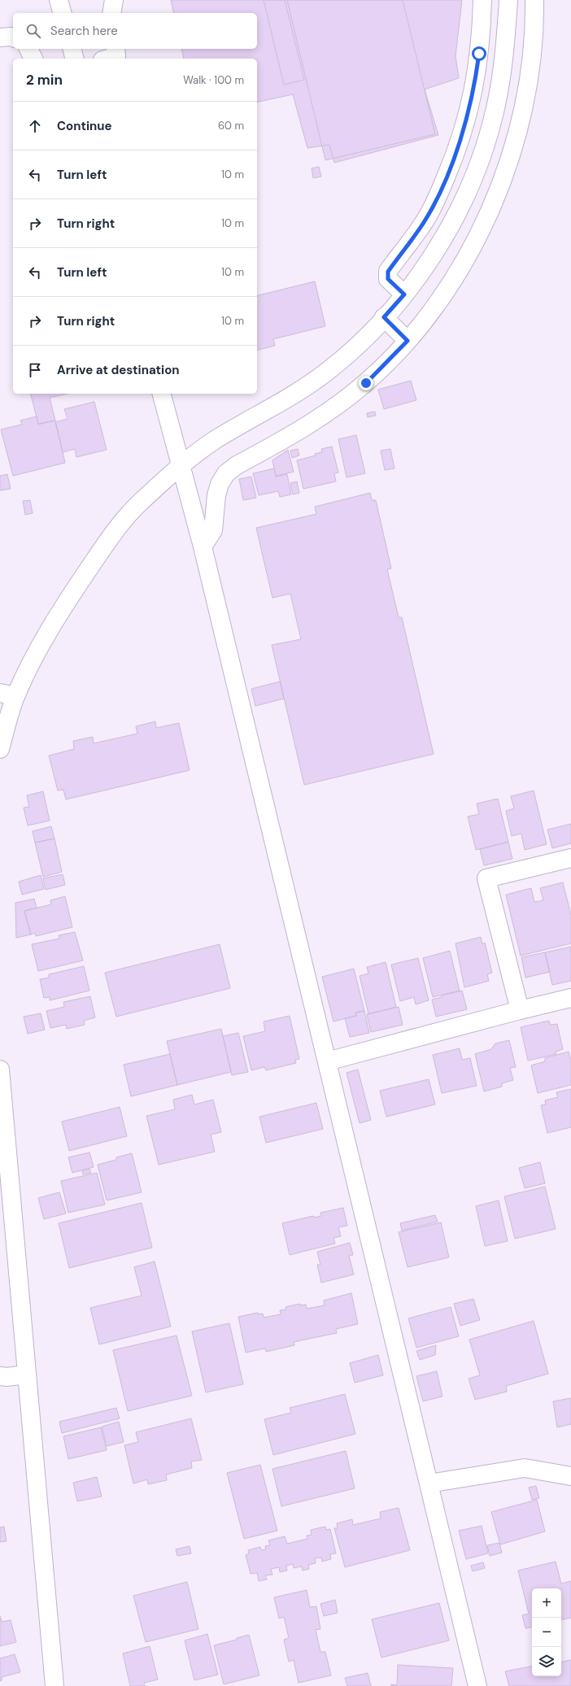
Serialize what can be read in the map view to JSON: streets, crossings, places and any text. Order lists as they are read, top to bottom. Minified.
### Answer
{"page":{"search":"Search here","heading":["2 min","Walk · 100 m"],"list":[["Continue","60 m"],["Turn left","10 m"],["Turn right","10 m"],["Turn left","10 m"],["Turn right","10 m"],"Arrive at destination"],"map_buttons":["+","−"]}}
